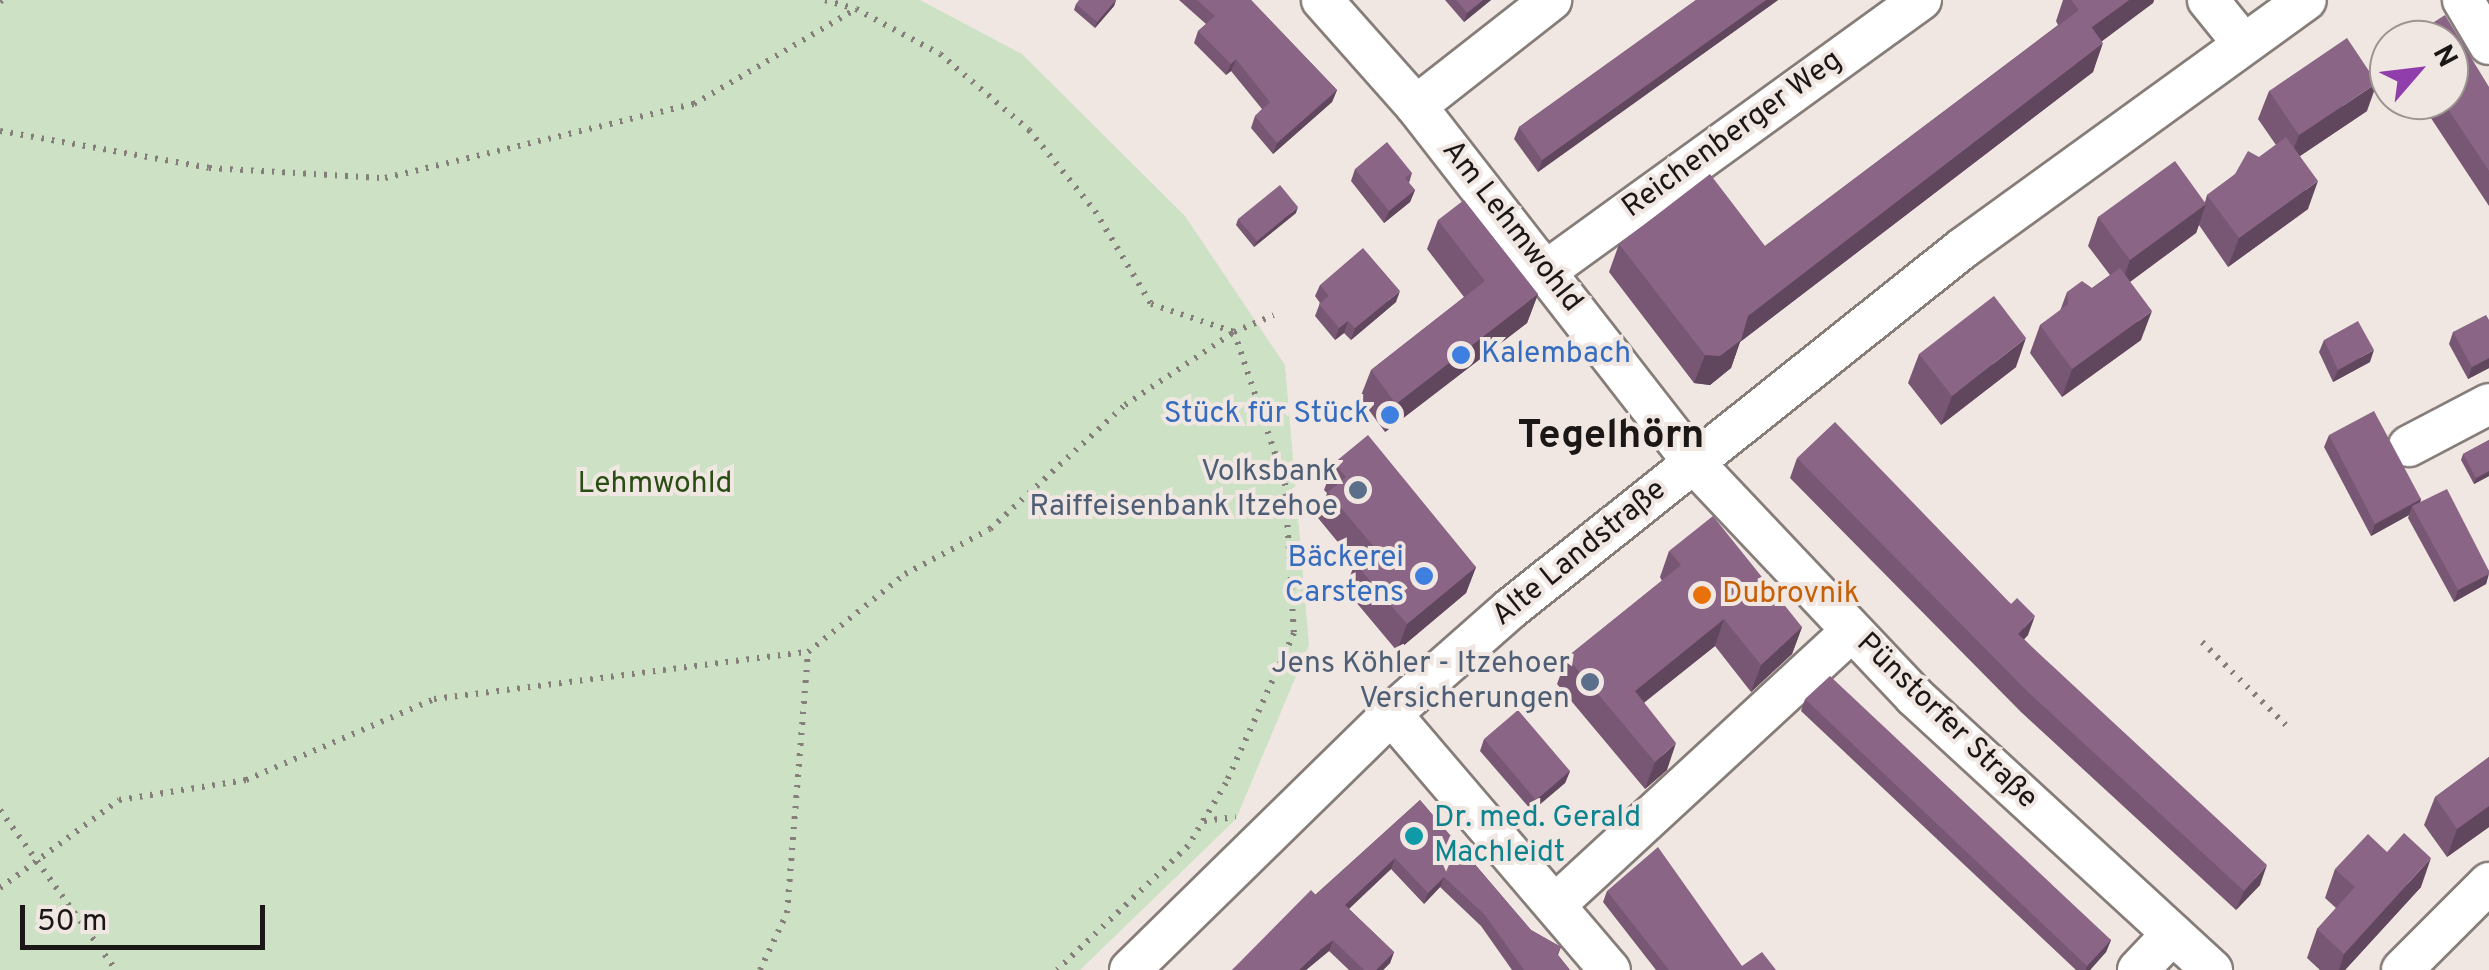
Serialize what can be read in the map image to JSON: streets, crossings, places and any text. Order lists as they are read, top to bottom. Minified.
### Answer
{"streets":{"street":["Reichenberger Weg","Am Lehmwohld","Alte Landstraße","Pünstorfer Straße"]},"crossings":[["Reichenberger Weg","Am Lehmwohld"],["Am Lehmwohld","Alte Landstraße"],["Am Lehmwohld","Pünstorfer Straße"],["Alte Landstraße","Pünstorfer Straße"]],"districts":["Tegelhörn"],"parks":["Lehmwohld"],"places":["Kalembach","Stück für Stück","Volksbank Raiffeisenbank Itzehoe","Bäckerei Carstens","Dubrovnik","Jens Köhler - Itzehoer Versicherungen","Dr. med. Gerald Machleidt"],"scale_bar":"50 m","north":"top right"}
